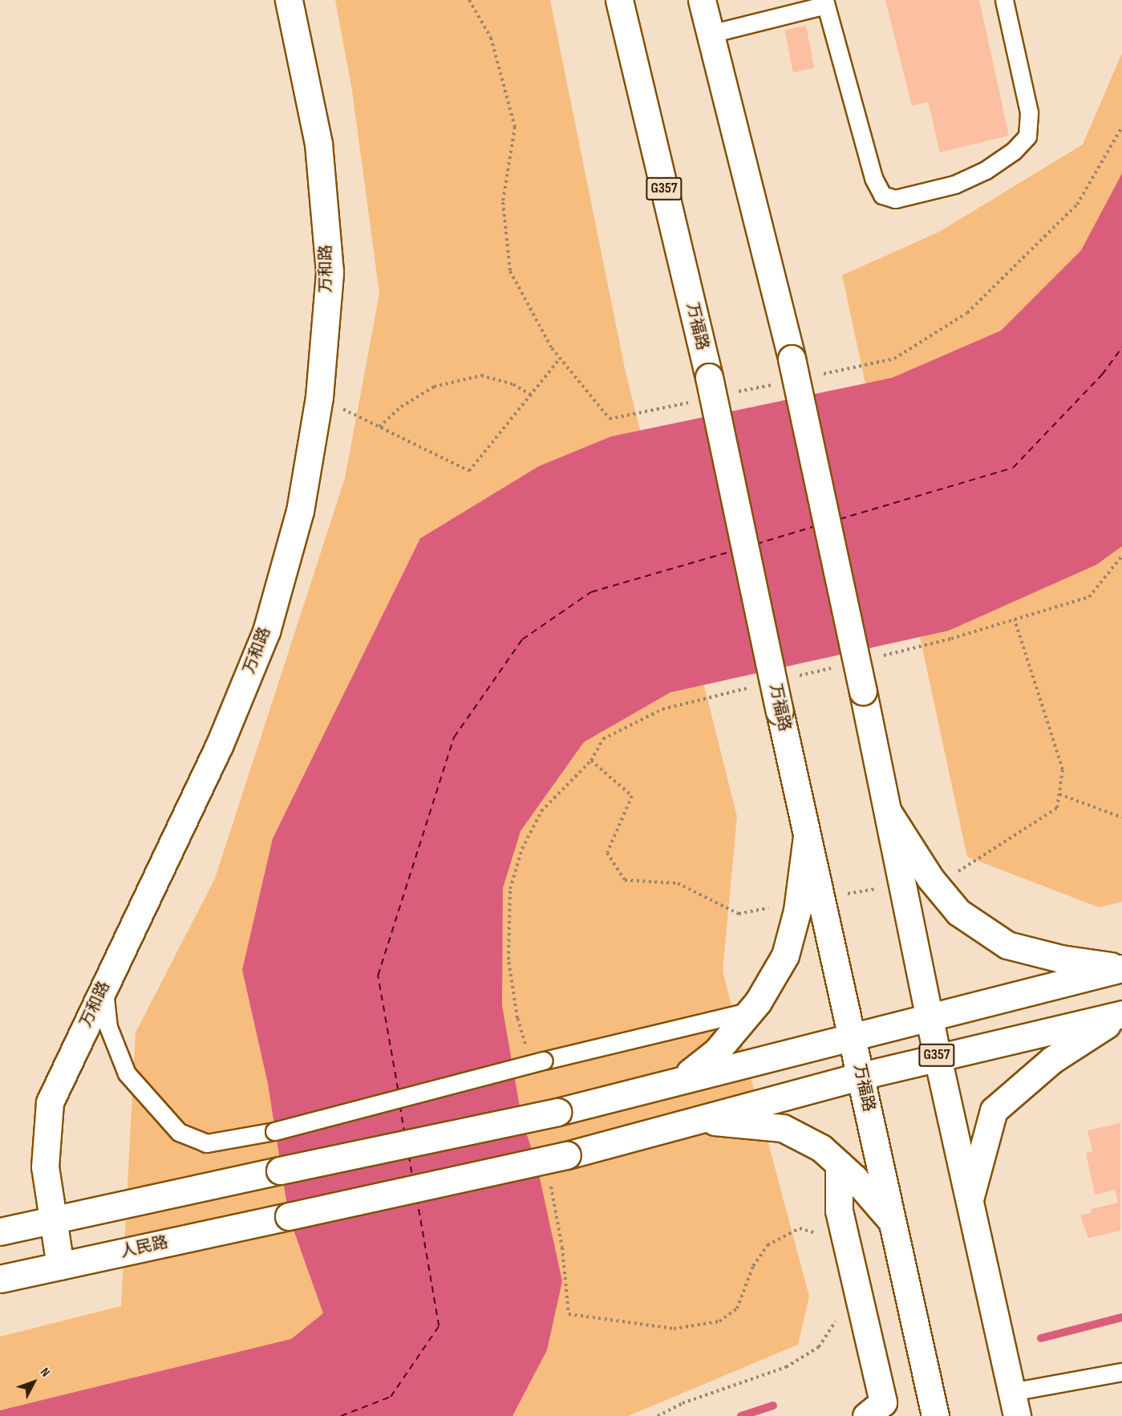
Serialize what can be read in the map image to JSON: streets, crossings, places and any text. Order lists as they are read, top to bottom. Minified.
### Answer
{"streets":{"main road":["G357","万和路","万福路","人民路"]},"crossings":[["G357","人民路"],["万和路","人民路"],["万福路","人民路"]],"north":"top right"}
